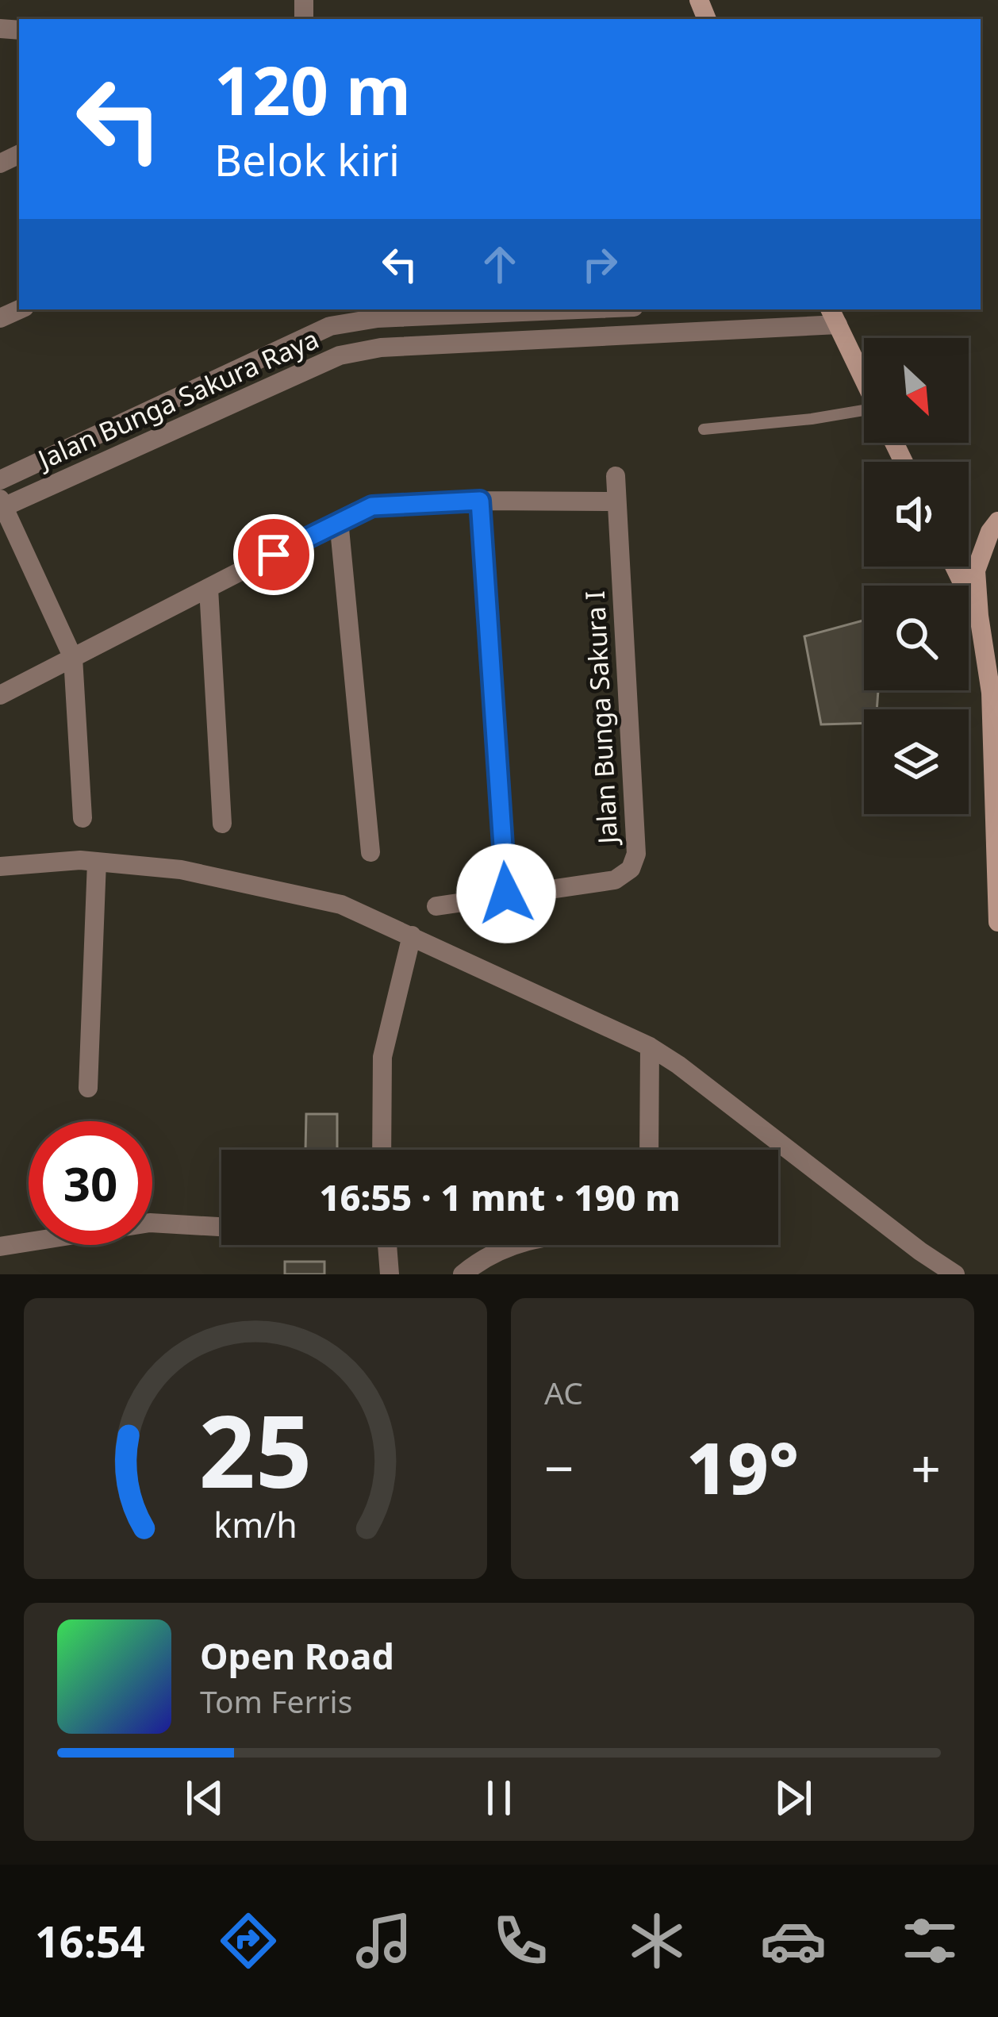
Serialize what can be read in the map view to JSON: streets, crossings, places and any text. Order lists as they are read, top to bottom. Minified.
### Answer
{"streets":{"street":["Jalan Bunga Sakura Raya","Jalan Bunga Sakura I"]},"north":"bottom right","page":{"turn":["120 m","Belok kiri"],"limit":"30","trip":"16:55 · 1 mnt · 190 m","tile":"AC","heat":["−","19°","+"],"song":["Open Road","Tom Ferris"],"tabs":"16:54","gauge":["25","km/h"]}}
